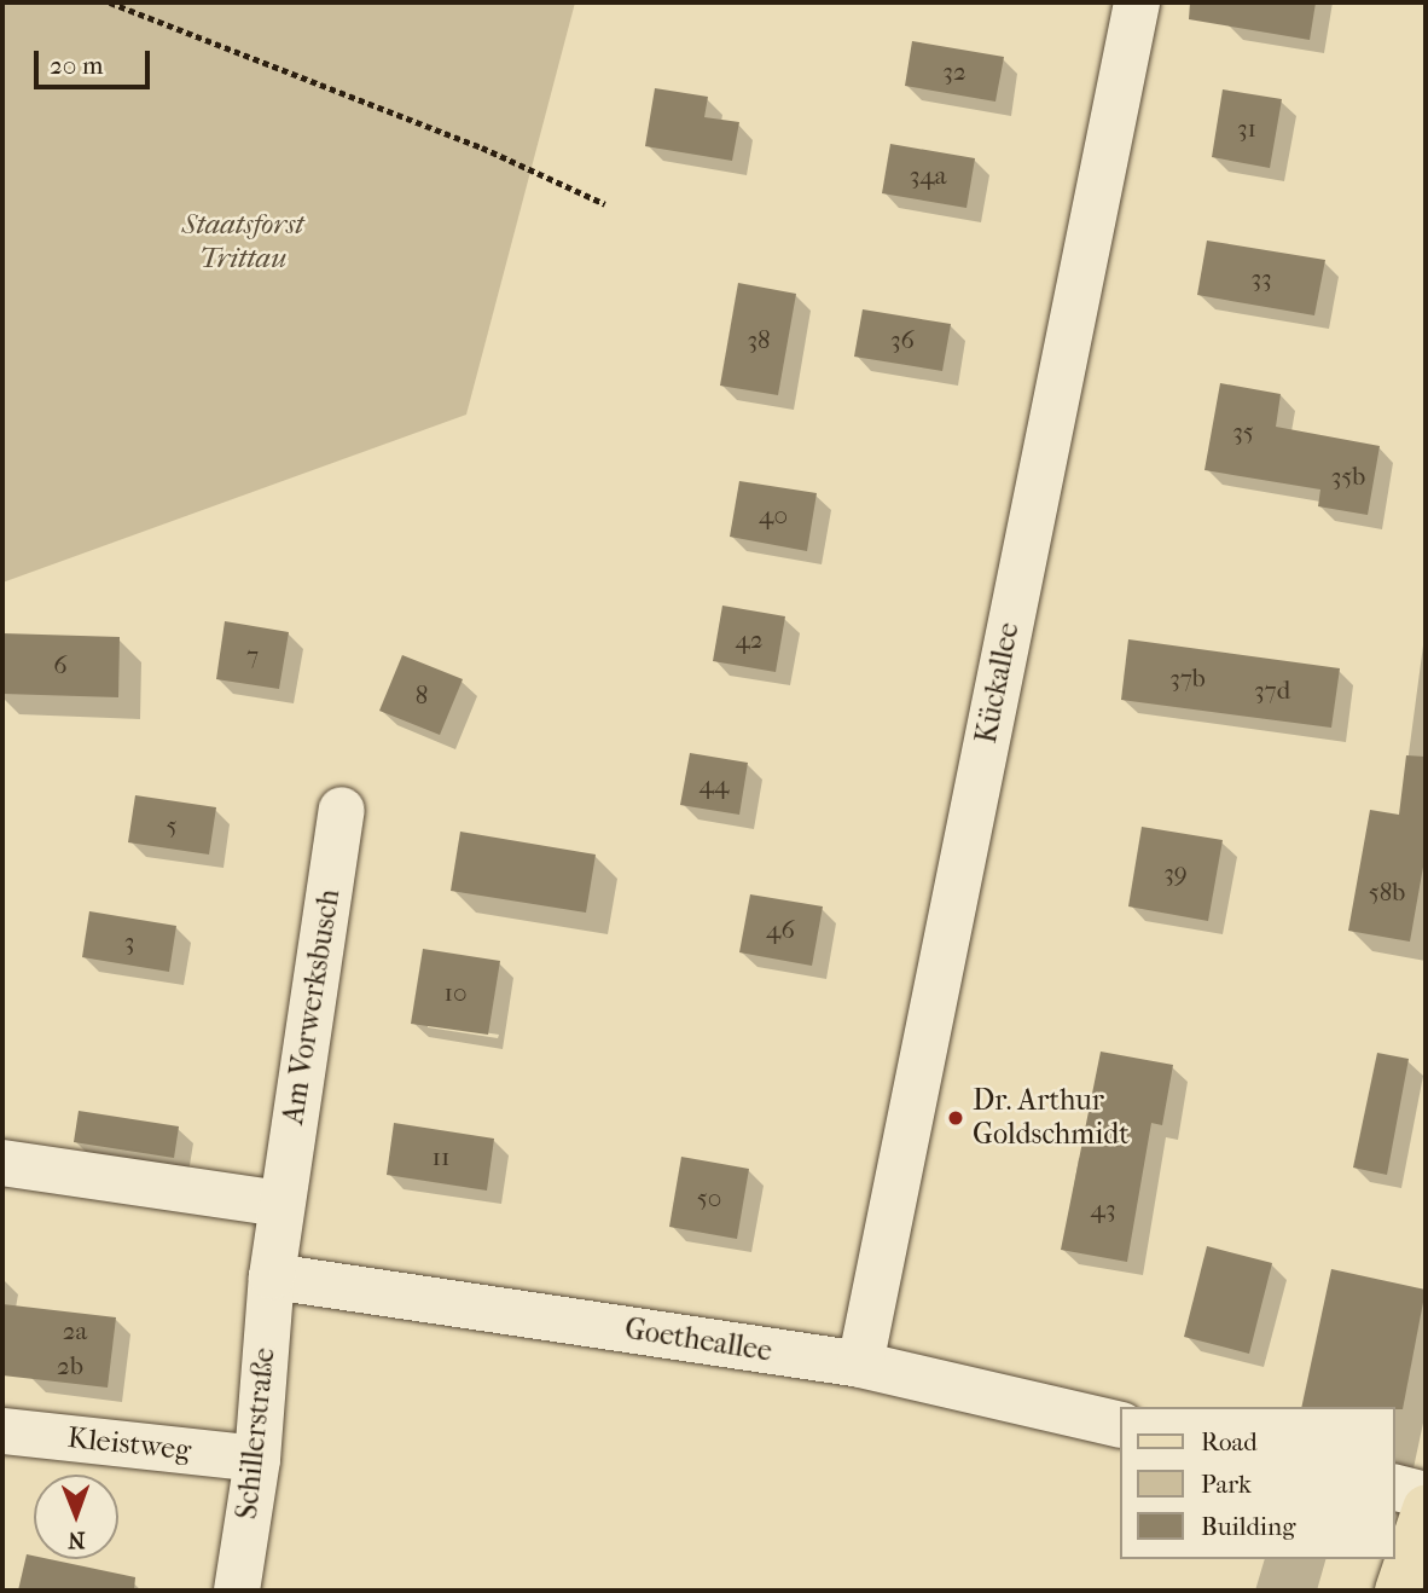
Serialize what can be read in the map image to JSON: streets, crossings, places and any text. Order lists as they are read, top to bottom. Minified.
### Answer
{"streets":{"street":["Kückallee","Am Vorwerksbusch","Goetheallee","Schillerstraße","Kleistweg"]},"crossings":[["Kückallee","Goetheallee"],["Am Vorwerksbusch","Goetheallee"],["Am Vorwerksbusch","Schillerstraße"],["Goetheallee","Schillerstraße"],["Schillerstraße","Kleistweg"]],"parks":["Staatsforst Trittau"],"places":["Dr. Arthur Goldschmidt"],"house_numbers":["32","31","34a","33","38","36","35","35b","40","42","7","6","37b","37d","8","44","5","39","58b","46","3","10","11","50","43","2a","2b"],"legend":["Road","Park","Building"],"scale_bar":"20 m","north":"bottom"}
